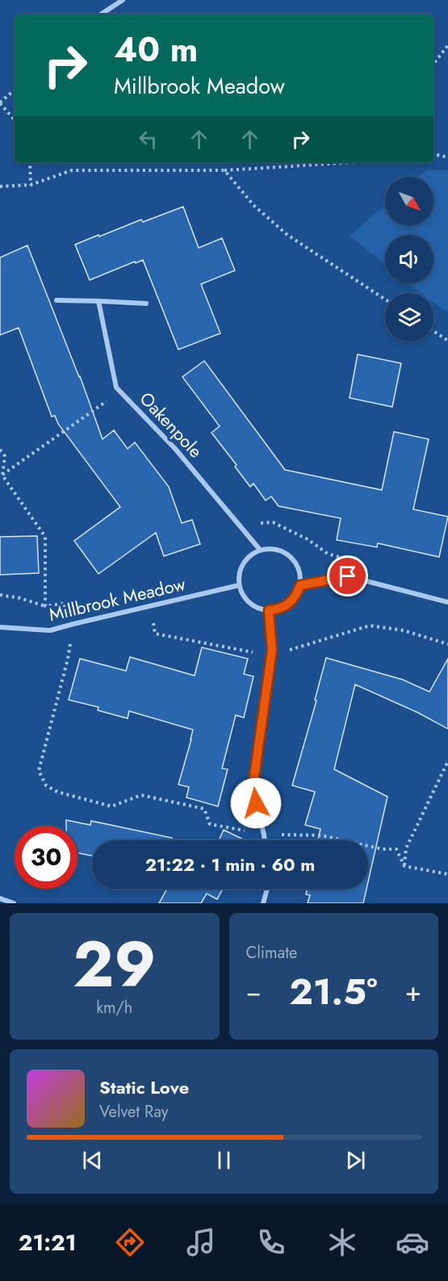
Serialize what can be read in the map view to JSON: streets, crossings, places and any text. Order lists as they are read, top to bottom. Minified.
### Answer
{"streets":{"street":["Oakenpole","Millbrook Meadow"]},"crossings":[["Oakenpole","Millbrook Meadow"]],"north":"bottom right","page":{"turn":["40 m","Millbrook Meadow"],"limit":"30","trip":"21:22 · 1 min · 60 m","tile":[["29","km/h"],"Climate"],"heat":["−","21.5°","+"],"song":["Static Love","Velvet Ray"],"tabs":"21:21"}}
